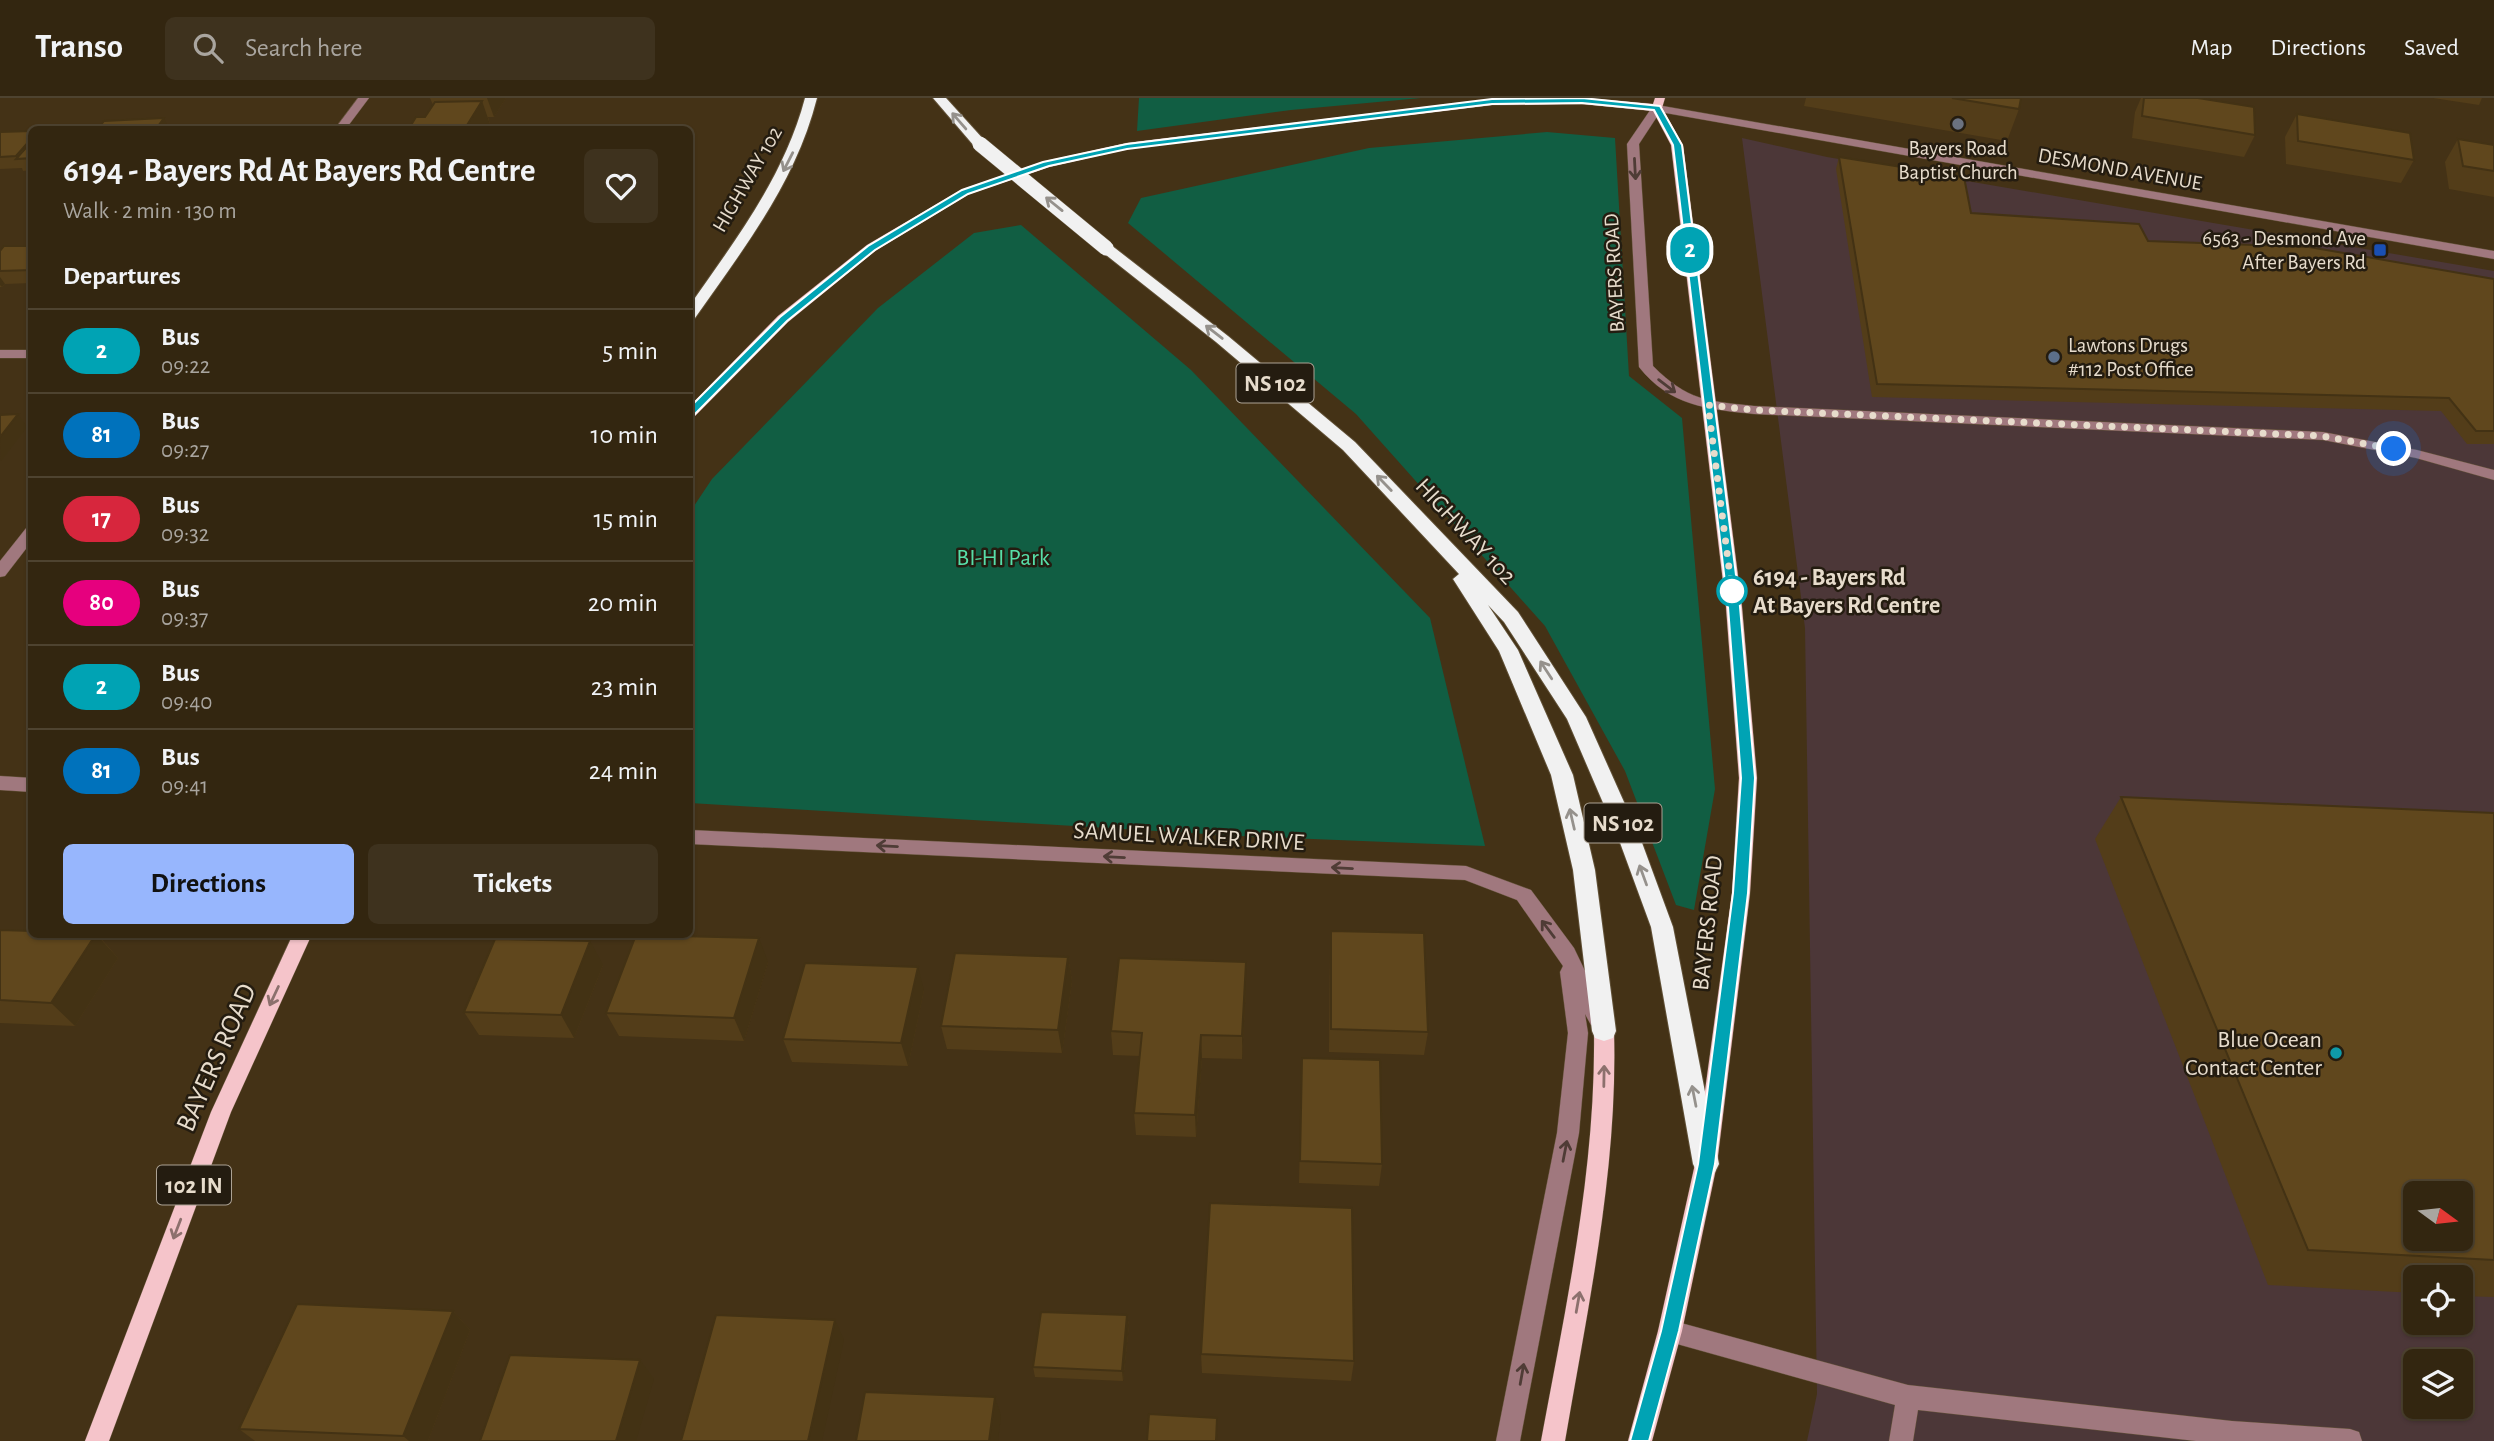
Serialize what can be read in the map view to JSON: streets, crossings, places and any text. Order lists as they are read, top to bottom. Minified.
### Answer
{"streets":{"highway":["HIGHWAY 102","NS 102"],"main road":["BAYERS ROAD","102 IN"],"street":["DESMOND AVENUE","SAMUEL WALKER DRIVE"]},"crossings":[["DESMOND AVENUE","BAYERS ROAD"],["HIGHWAY 102","BAYERS ROAD"],["HIGHWAY 102","NS 102"],["NS 102","SAMUEL WALKER DRIVE"]],"one_way":["BAYERS ROAD","SAMUEL WALKER DRIVE"],"parks":["BI-HI Park"],"places":{"other":["Bayers Road Baptist Church","Lawtons Drugs #112 Post Office","6194 - Bayers Rd At Bayers Rd Centre","Blue Ocean Contact Center"],"transit":["6563 - Desmond Ave After Bayers Rd"]},"lines":["bus line 2"],"north":"right","page":{"header":"Transo","search":"Search here","nav":["Map","Directions","Saved"],"on_map":"2","heading":[["6194 - Bayers Rd At Bayers Rd Centre","Walk · 2 min · 130 m"],"Departures"],"list":[{"mark":"2","name":"Bus","note":"09:22","value":"5 min"},{"mark":"81","name":"Bus","note":"09:27","value":"10 min"},{"mark":"17","name":"Bus","note":"09:32","value":"15 min"},{"mark":"80","name":"Bus","note":"09:37","value":"20 min"},{"mark":"2","name":"Bus","note":"09:40","value":"23 min"},{"mark":"81","name":"Bus","note":"09:41","value":"24 min"}],"buttons":["Directions","Tickets"]}}
